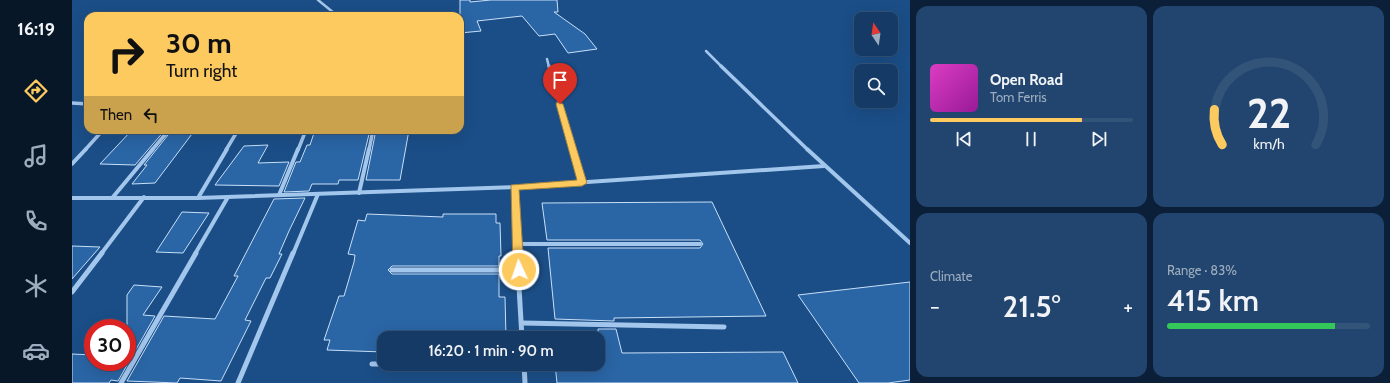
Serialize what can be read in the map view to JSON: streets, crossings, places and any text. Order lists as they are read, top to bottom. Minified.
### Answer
{"north":"top","page":{"tabs":"16:19","turn":["30 m","Turn right"],"song":["Open Road","Tom Ferris"],"then":"Then","tile":["Climate",["Range · 83%","415 km"]],"heat":["−","21.5°","+"],"limit":"30","trip":"16:20 · 1 min · 90 m","gauge":["22","km/h"]}}
